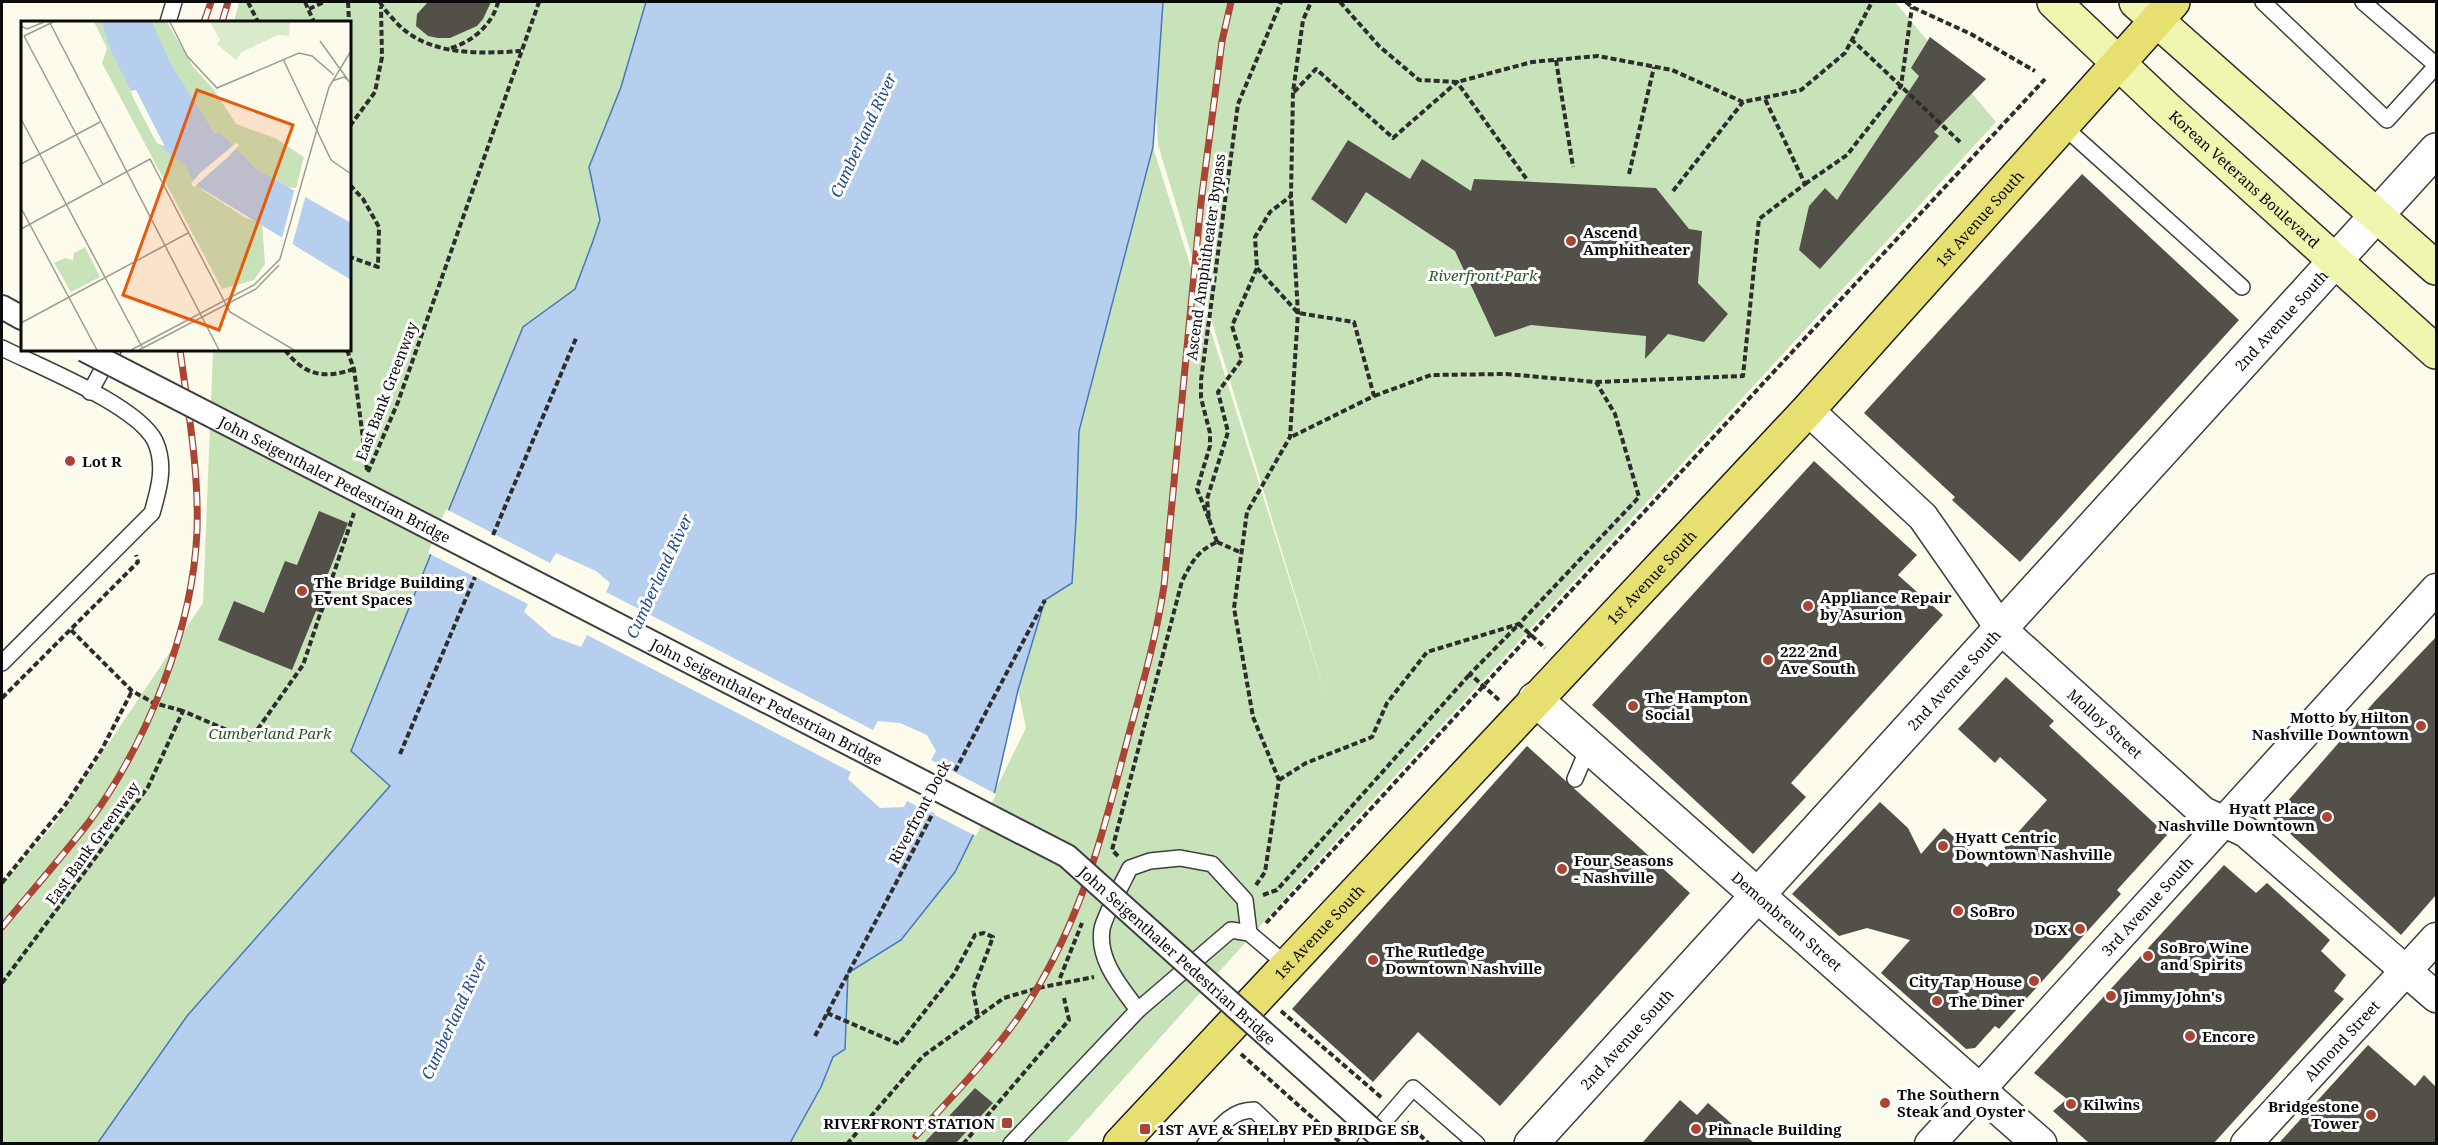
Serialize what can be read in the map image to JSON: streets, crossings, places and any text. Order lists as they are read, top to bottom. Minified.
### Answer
{"streets":{"main road":["Korean Veterans Boulevard","1st Avenue South"],"street":["2nd Avenue South","John Seigenthaler Pedestrian Bridge","Molloy Street","3rd Avenue South","Demonbreun Street","Almond Street"],"path":["Ascend Amphitheater Bypass","East Bank Greenway","Riverfront Dock"]},"crossings":[["Korean Veterans Boulevard","1st Avenue South"],["Korean Veterans Boulevard","2nd Avenue South"],["1st Avenue South","Molloy Street"],["1st Avenue South","Demonbreun Street"],["2nd Avenue South","Molloy Street"],["2nd Avenue South","Demonbreun Street"],["Molloy Street","3rd Avenue South"],["Molloy Street","Almond Street"],["3rd Avenue South","Demonbreun Street"]],"water":["Cumberland River"],"parks":["Riverfront Park","Cumberland Park"],"places":{"other":["Ascend Amphitheater","Lot R","The Bridge Building Event Spaces","Appliance Repair by Asurion","222 2nd Ave South","The Hampton Social","Motto by Hilton Nashville Downtown","Hyatt Place Nashville Downtown","Hyatt Centric Downtown Nashville","Four Seasons - Nashville","SoBro","DGX","SoBro Wine and Spirits","The Rutledge Downtown Nashville","City Tap House","Jimmy John's","The Diner","Encore","The Southern Steak and Oyster","Kilwins","Bridgestone Tower","Pinnacle Building"],"transit":["RIVERFRONT STATION","1ST AVE & SHELBY PED BRIDGE SB"]}}
